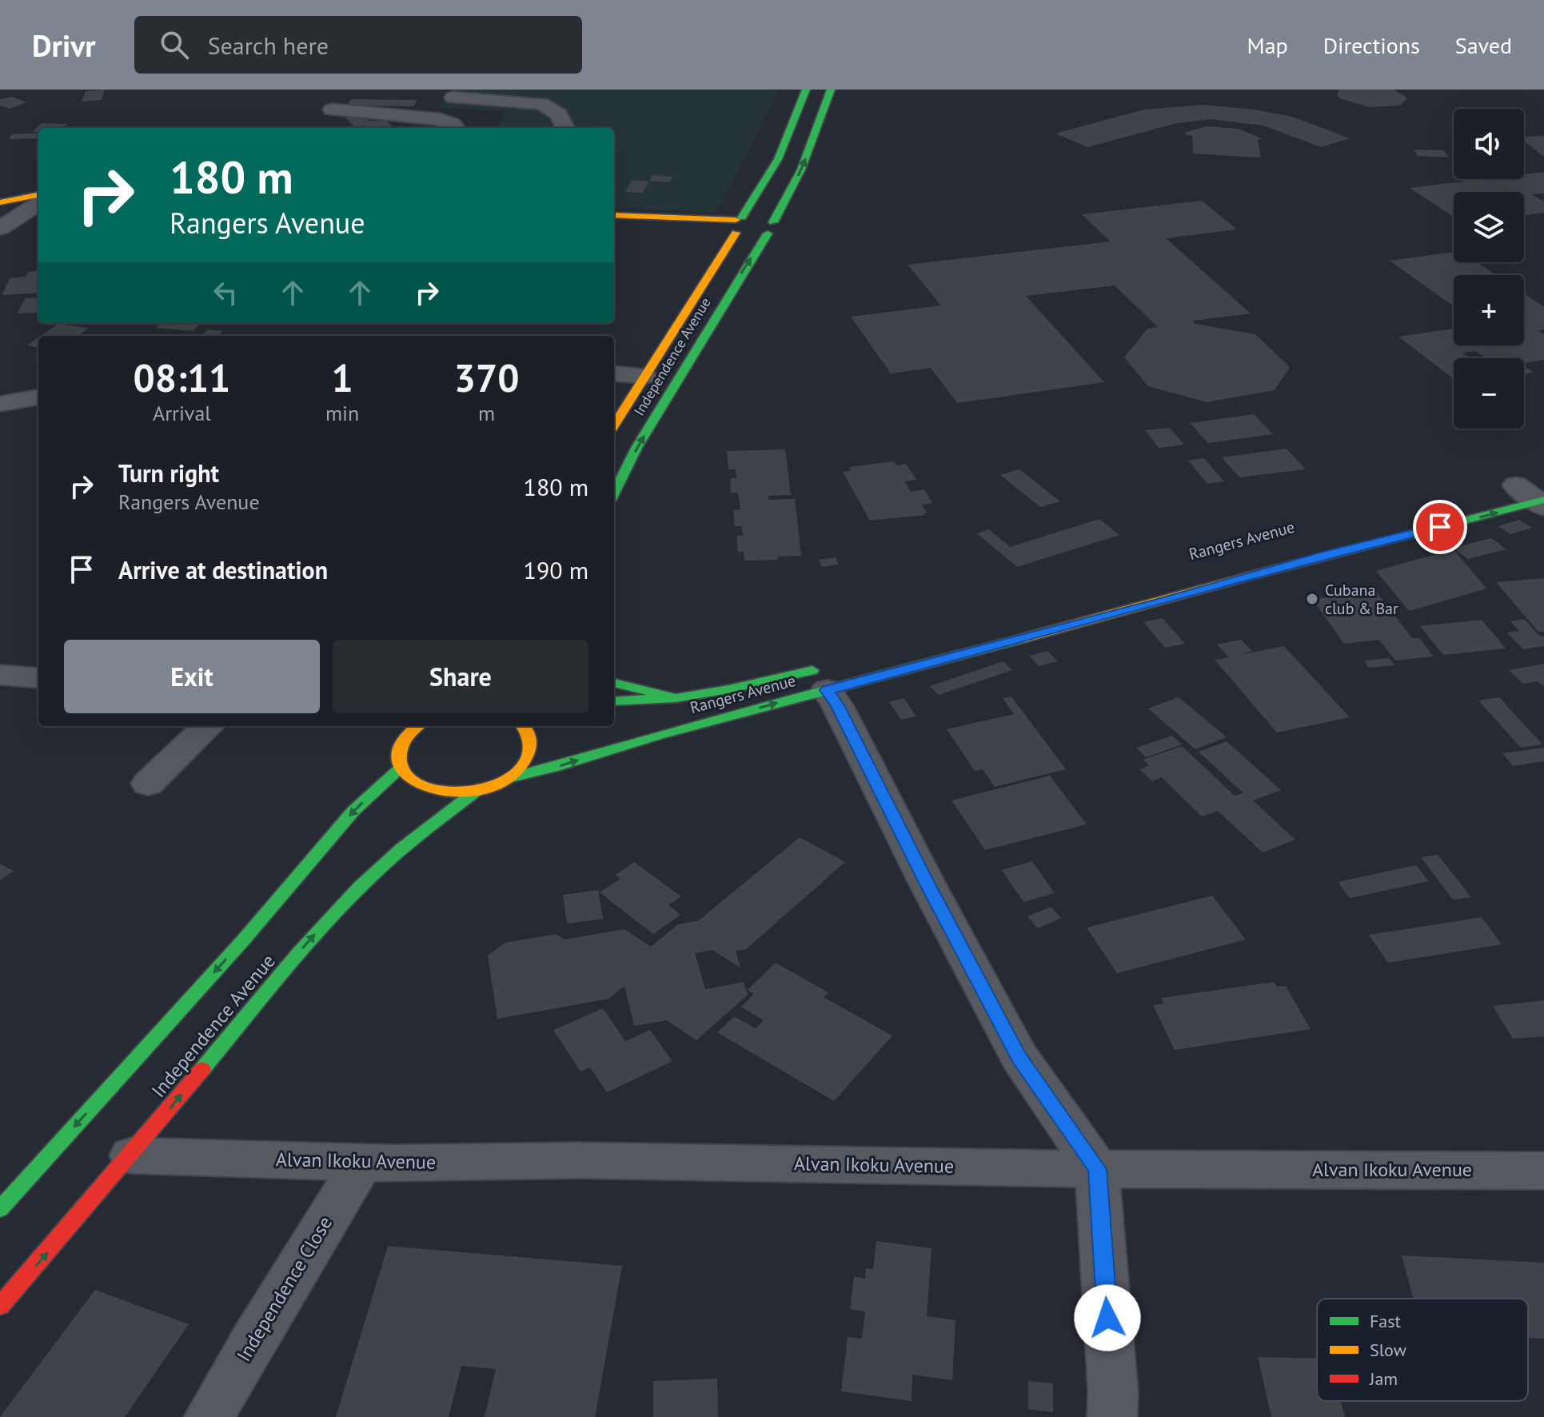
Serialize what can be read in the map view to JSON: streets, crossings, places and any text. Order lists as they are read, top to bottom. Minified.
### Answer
{"streets":{"main road":["Independence Avenue","Rangers Avenue"],"street":["Alvan Ikoku Avenue","Independence Close"]},"crossings":[["Independence Avenue","Rangers Avenue"],["Independence Avenue","Alvan Ikoku Avenue"],["Alvan Ikoku Avenue","Independence Close"]],"one_way":["Rangers Avenue"],"places":["Cubana club & Bar"],"legend":["Fast","Slow","Jam"],"page":{"header":"Drivr","search":"Search here","nav":["Map","Directions","Saved"],"map_buttons":["+","−"],"turn":["180 m","Rangers Avenue"],"eta":["08:11","Arrival","1","min","370","m"],"list":[{"name":"Turn right","note":"Rangers Avenue","value":"180 m"},{"name":"Arrive at destination","value":"190 m"}],"buttons":["Exit","Share"]}}
